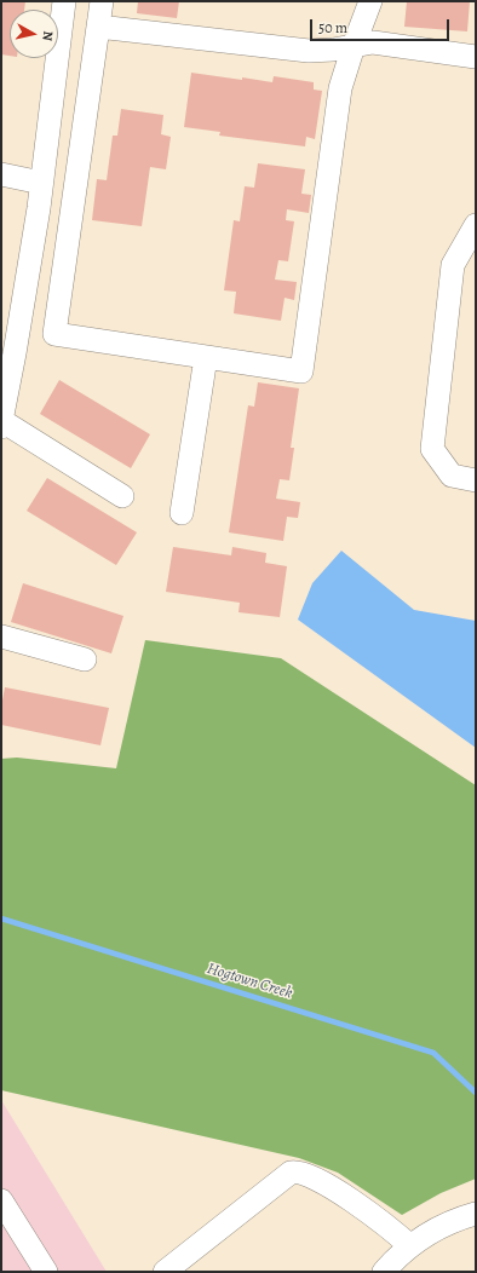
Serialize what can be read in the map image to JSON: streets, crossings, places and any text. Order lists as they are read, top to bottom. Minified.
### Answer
{"water":["Hogtown Creek"],"scale_bar":"50 m","north":"right"}
